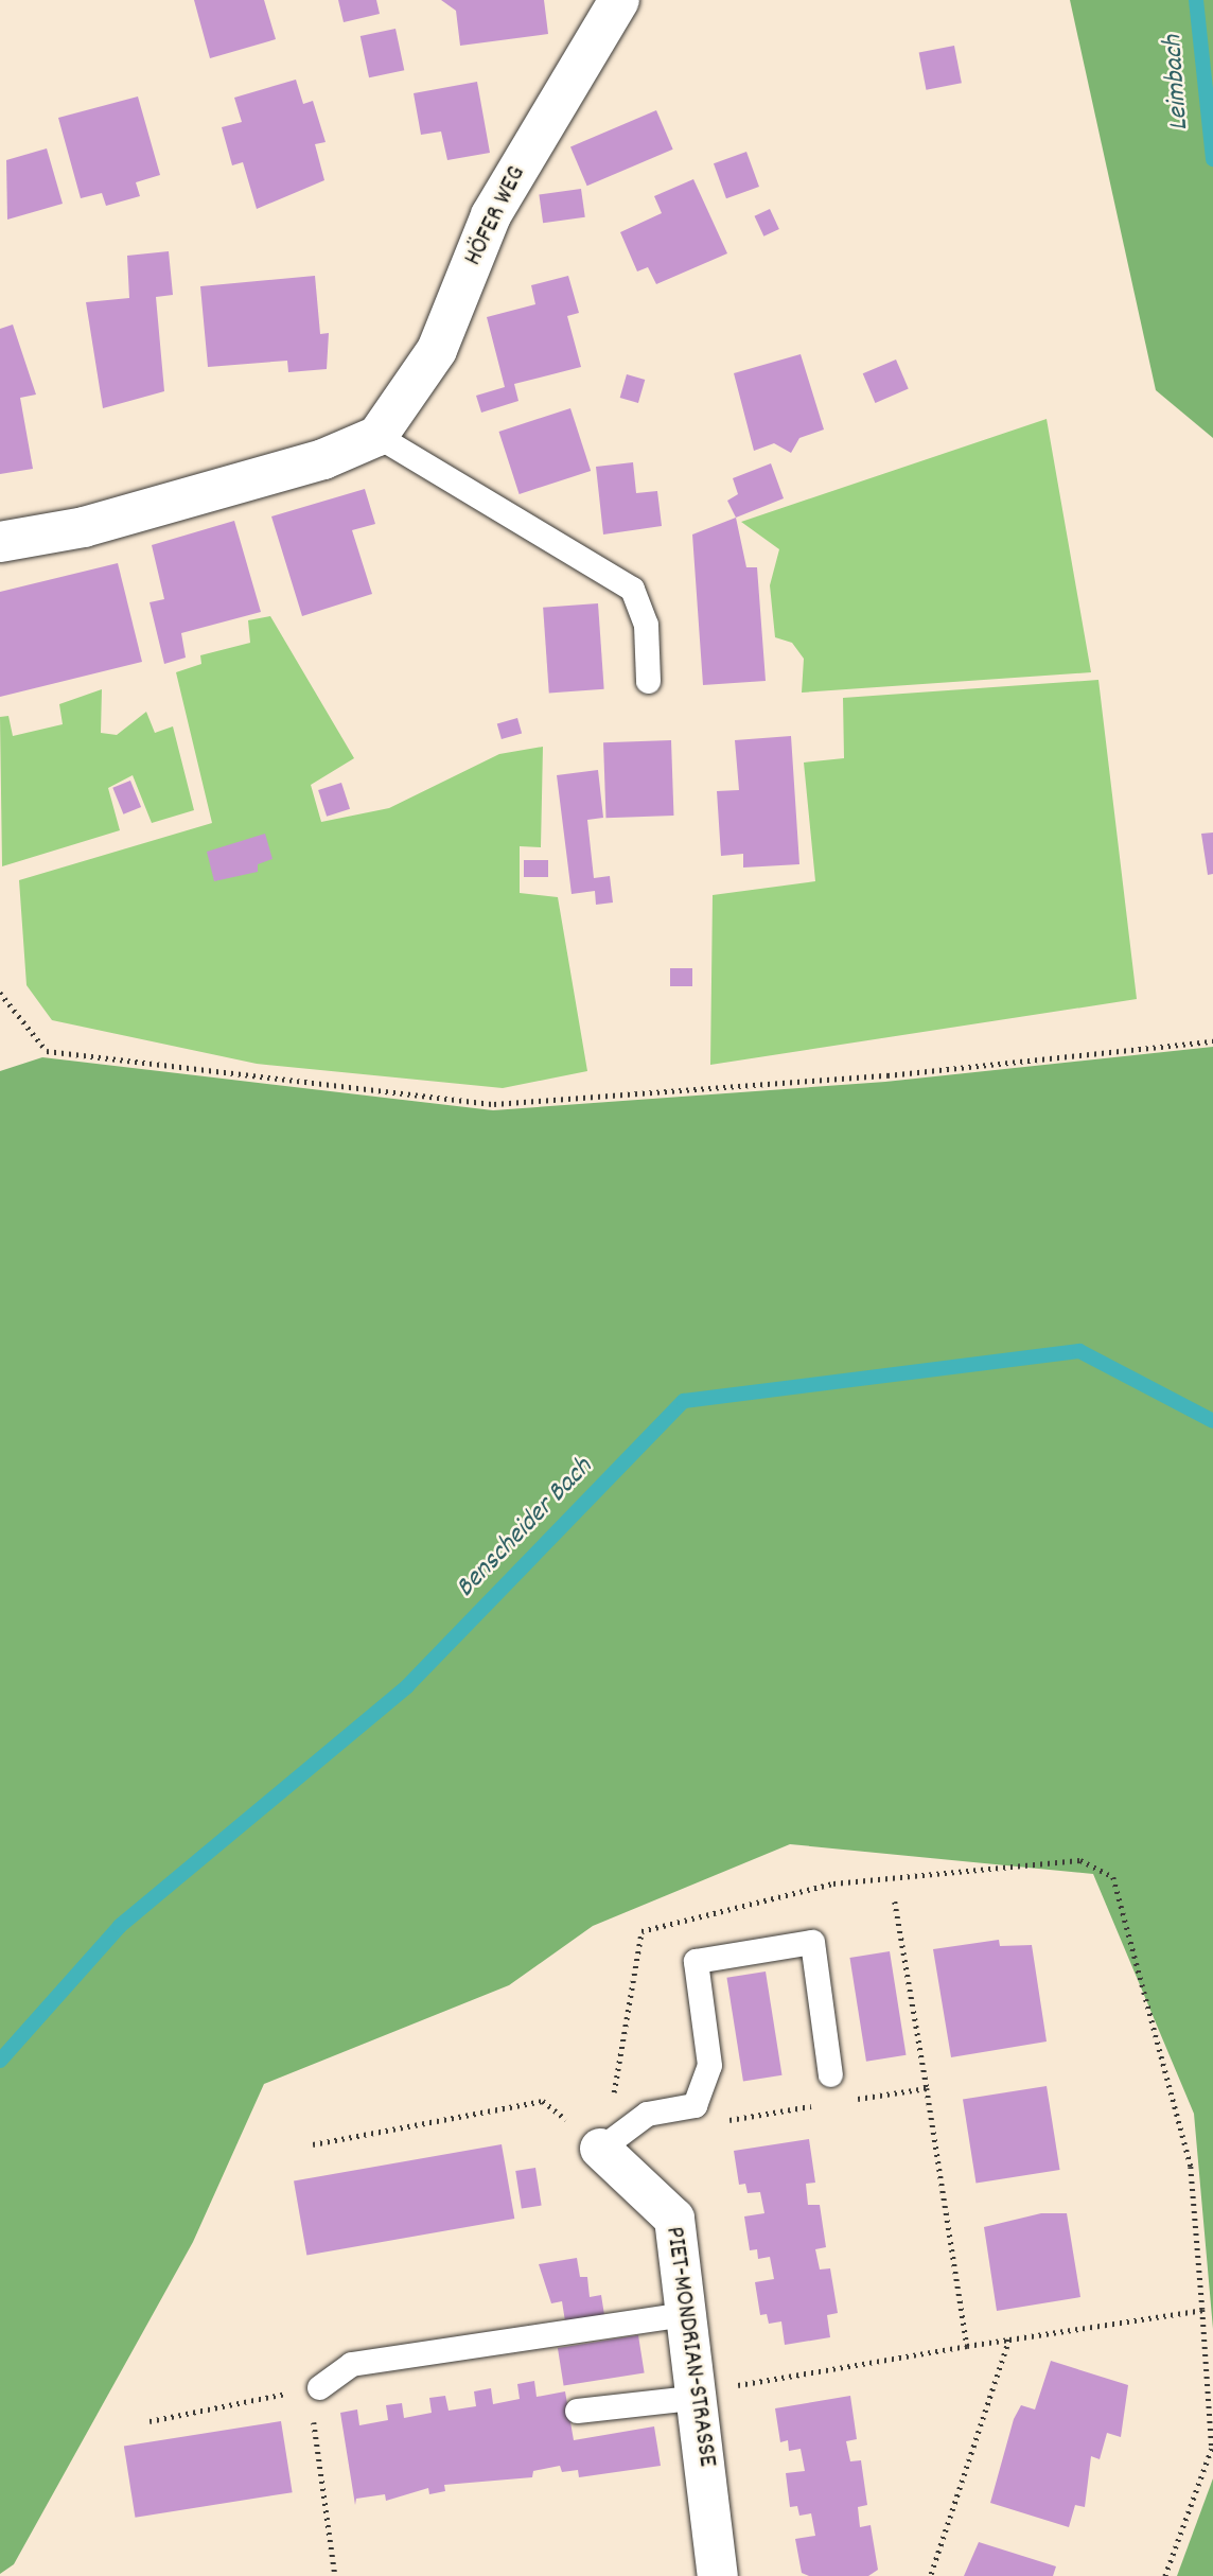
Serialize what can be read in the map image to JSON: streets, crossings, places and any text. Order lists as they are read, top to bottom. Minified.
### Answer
{"streets":{"street":["HÖFER WEG","PIET-MONDRIAN-STRASSE"]},"water":["Leimbach","Benscheider Bach"]}
